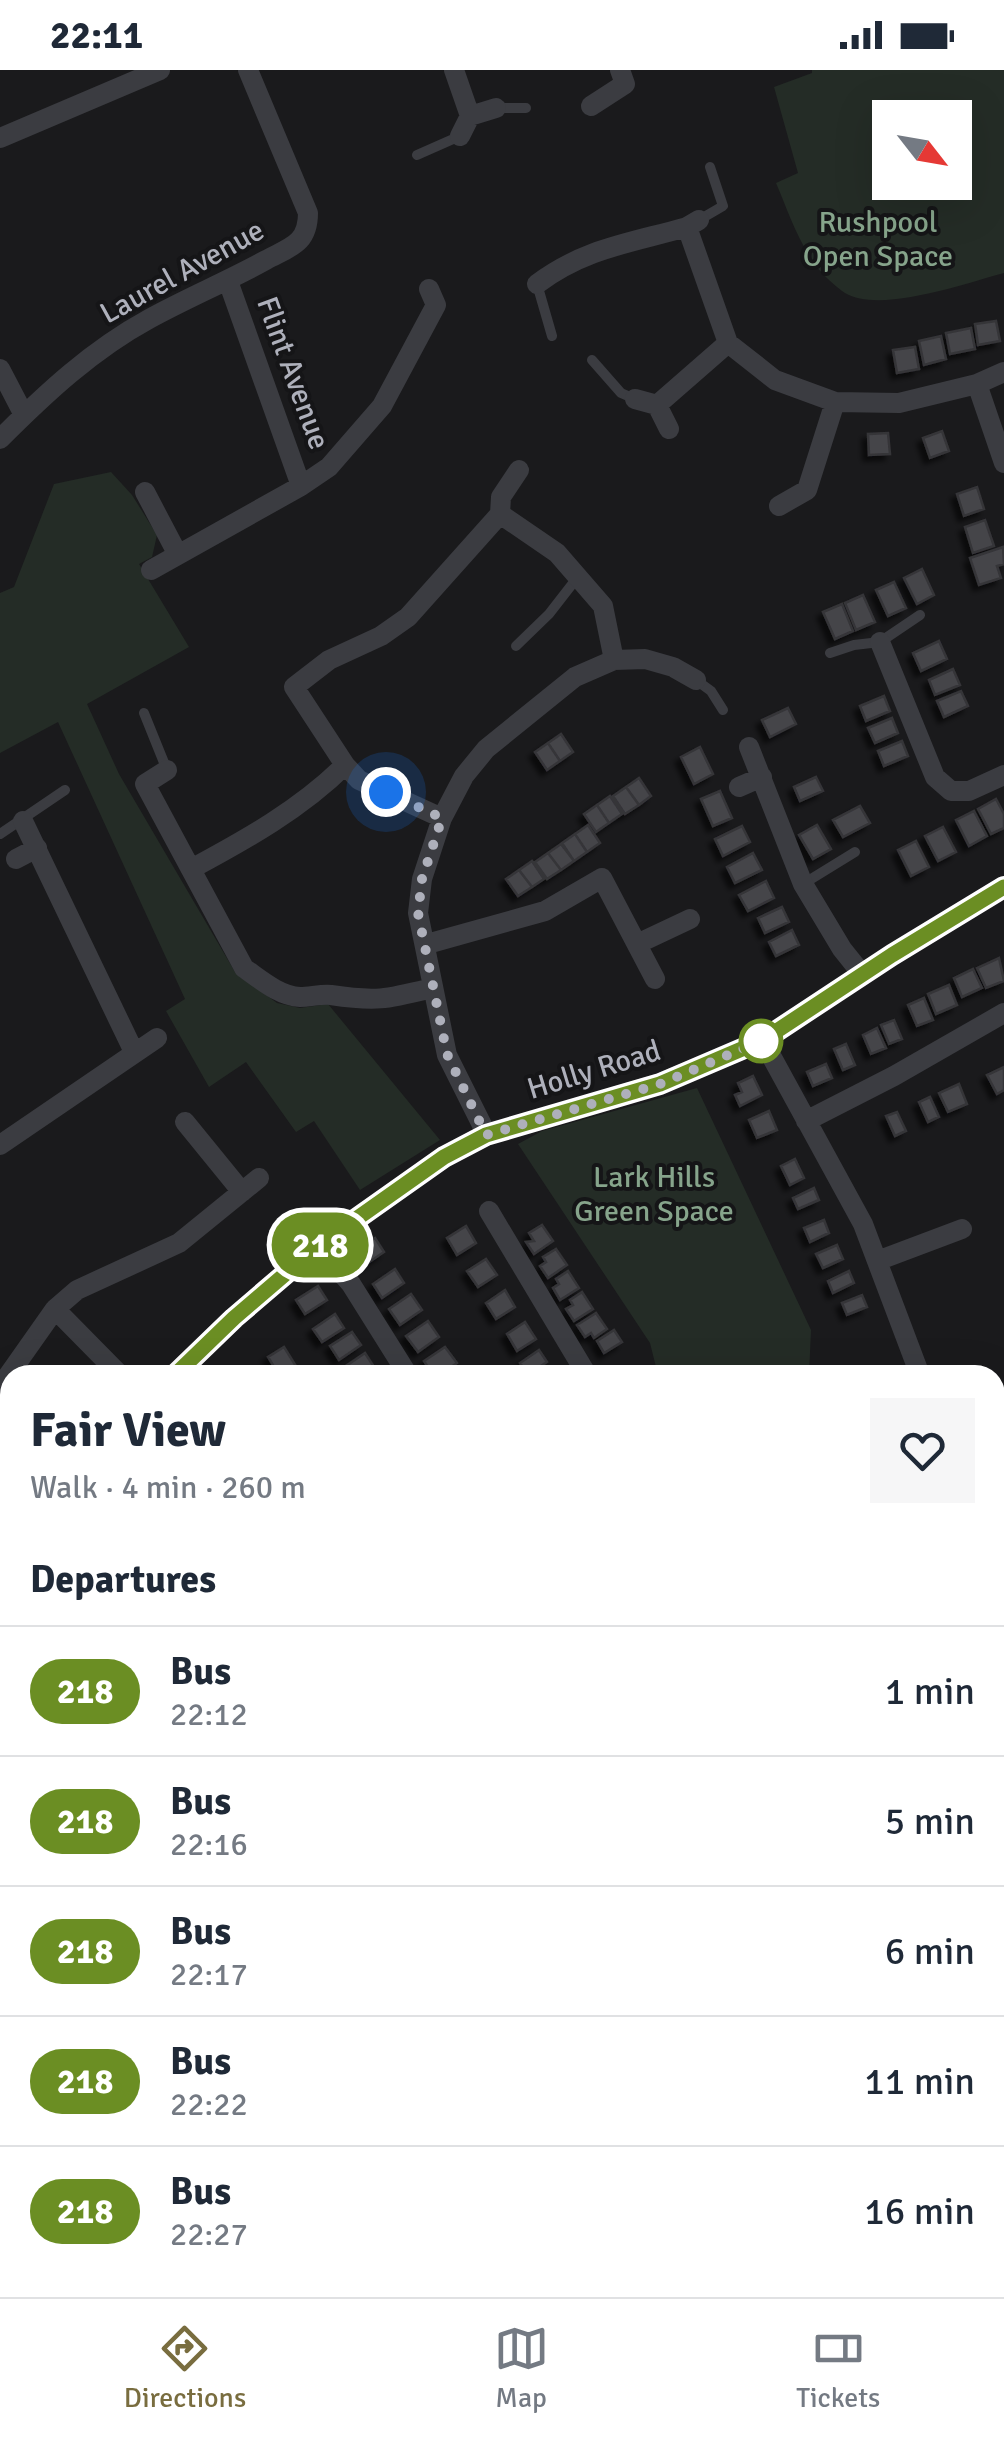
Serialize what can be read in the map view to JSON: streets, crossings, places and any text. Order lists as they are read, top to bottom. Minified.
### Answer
{"streets":{"street":["Laurel Avenue","Flint Avenue","Holly Road"]},"crossings":[["Laurel Avenue","Flint Avenue"]],"parks":["Rushpool Open Space","Lark Hills Green Space"],"lines":["bus line 218"],"north":"bottom right","page":{"status":"22:11","on_map":"218","heading":[["Fair View","Walk · 4 min · 260 m"],"Departures"],"list":[{"mark":"218","name":"Bus","note":"22:12","value":"1 min"},{"mark":"218","name":"Bus","note":"22:16","value":"5 min"},{"mark":"218","name":"Bus","note":"22:17","value":"6 min"},{"mark":"218","name":"Bus","note":"22:22","value":"11 min"},{"mark":"218","name":"Bus","note":"22:27","value":"16 min"}],"tabs":["Directions","Map","Tickets"]}}
